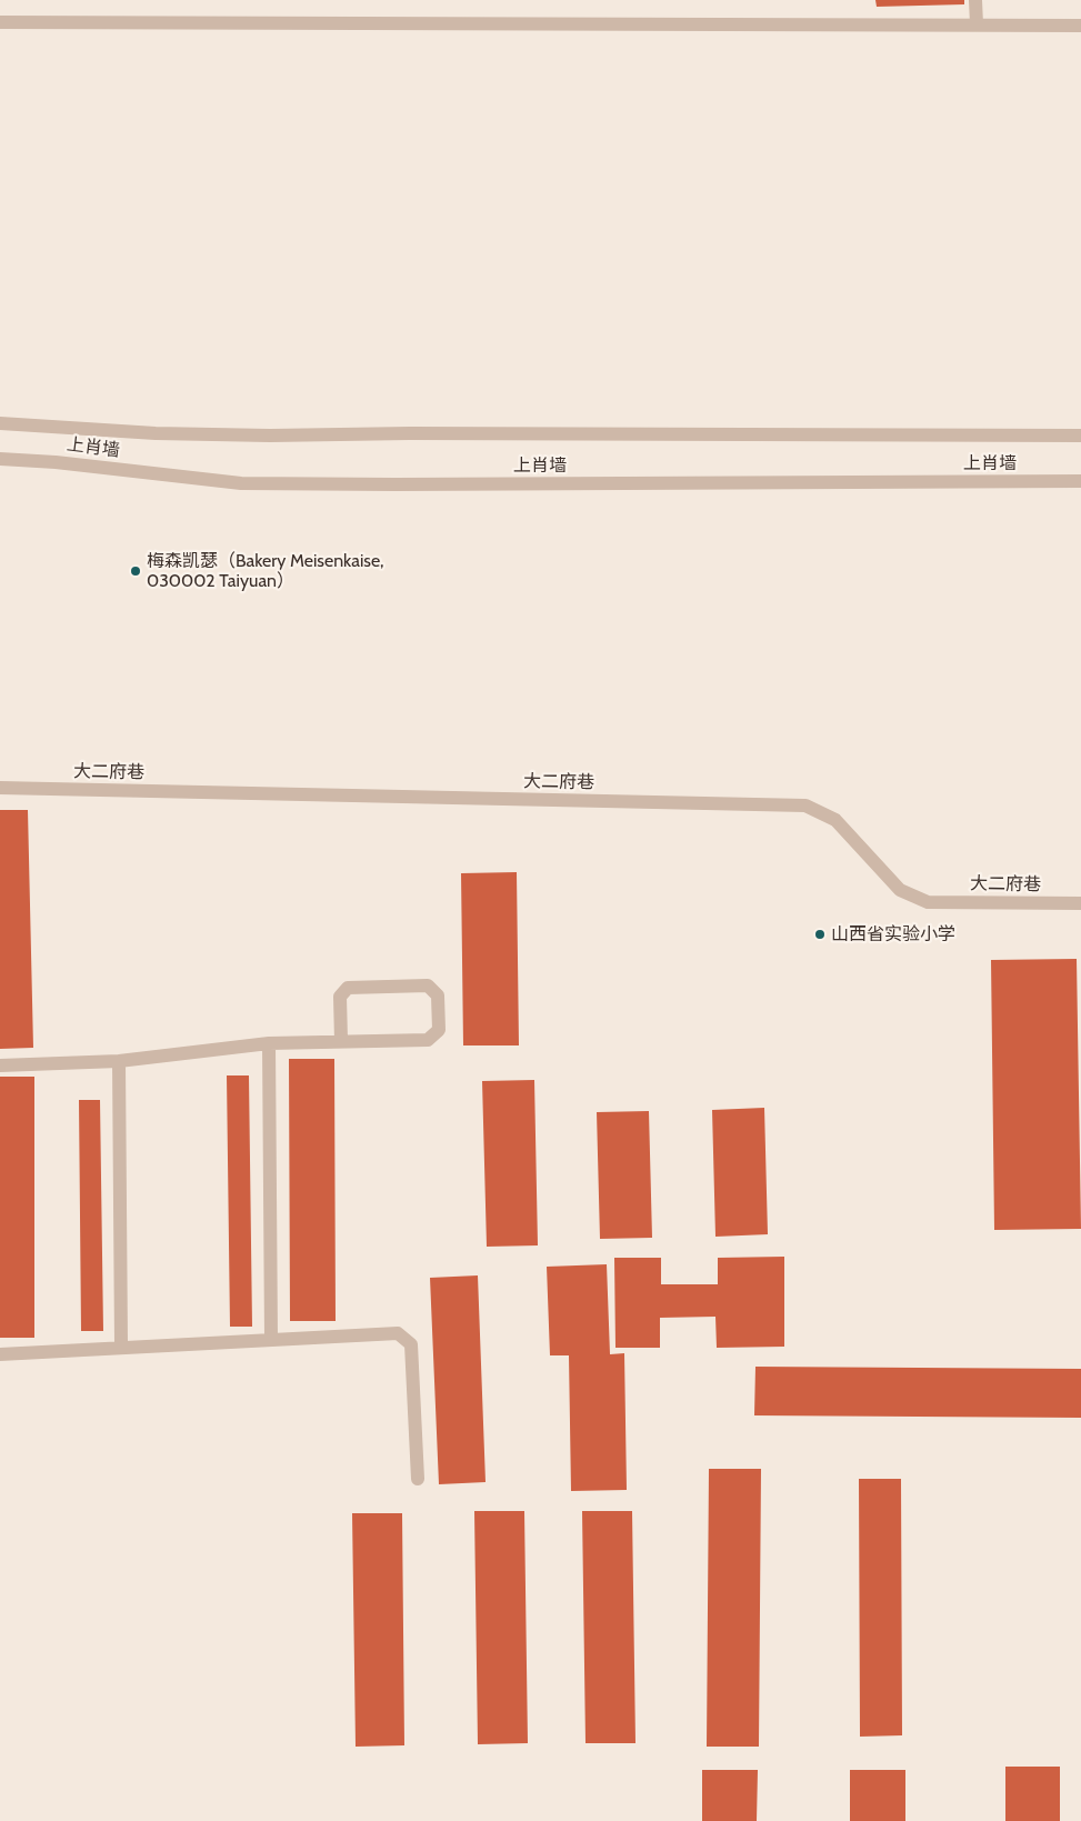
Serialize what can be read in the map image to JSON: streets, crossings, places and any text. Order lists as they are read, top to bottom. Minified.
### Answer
{"streets":{"street":["上肖墙","大二府巷"]},"places":["梅森凯瑟（Bakery Meisenkaise, 030002 Taiyuan）","山西省实验小学"]}
